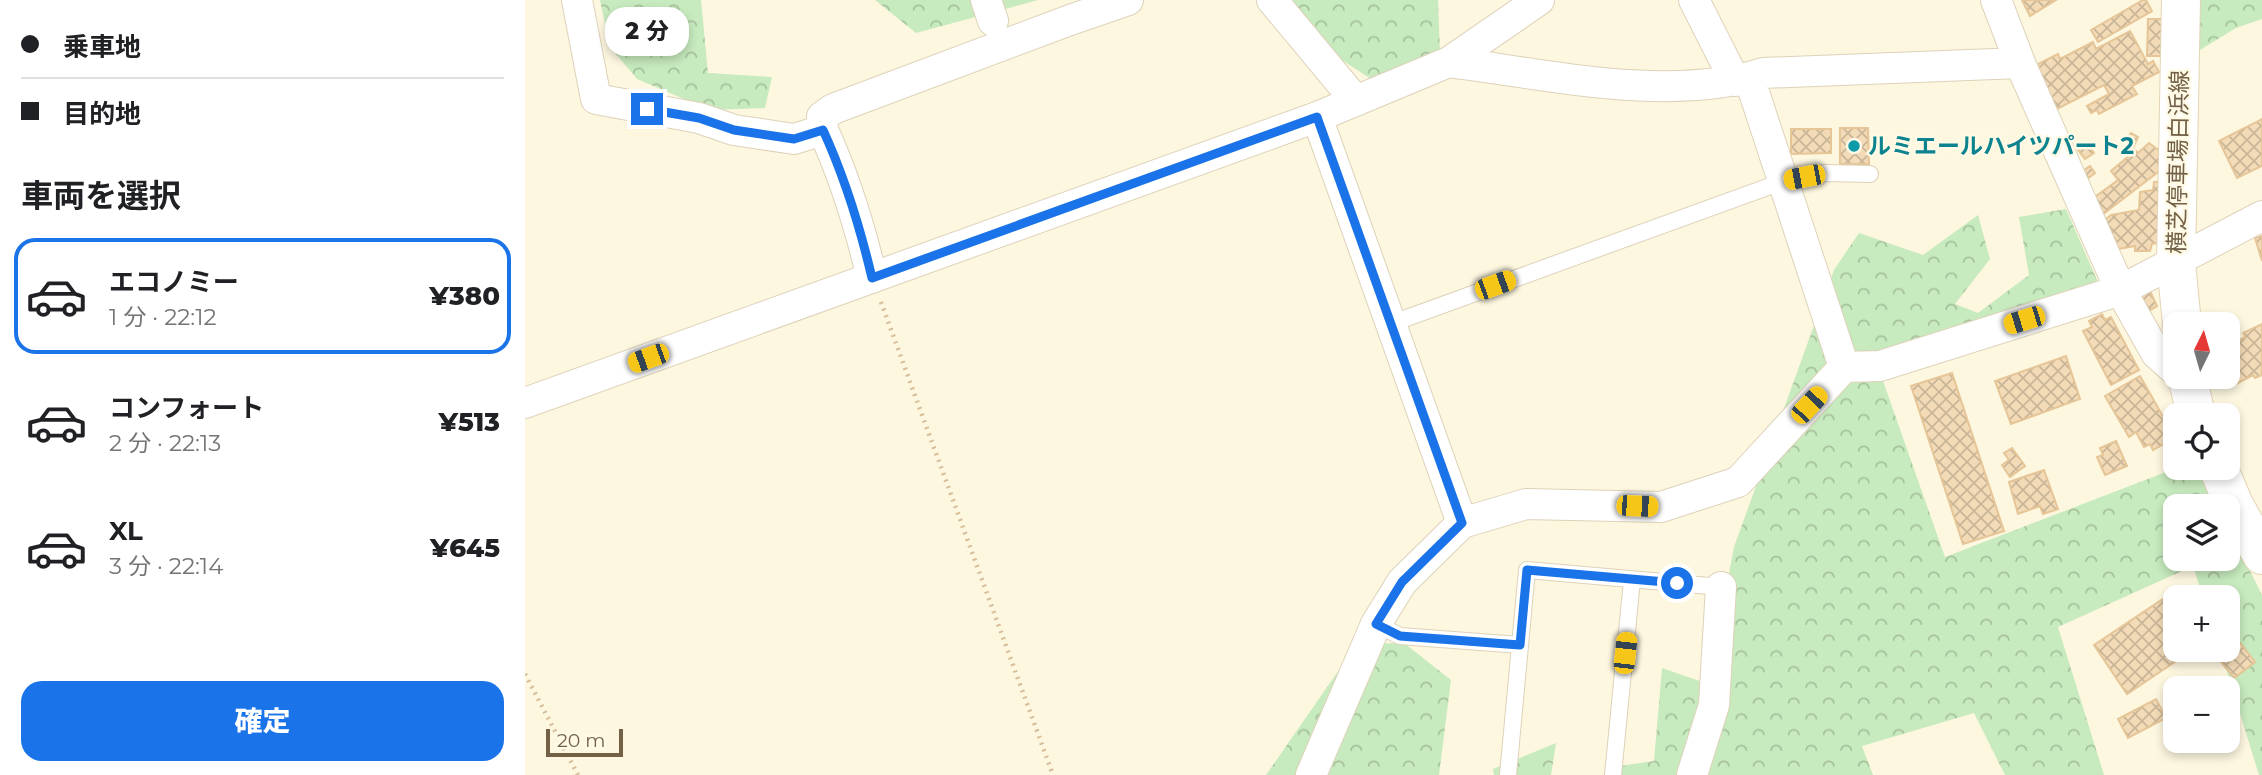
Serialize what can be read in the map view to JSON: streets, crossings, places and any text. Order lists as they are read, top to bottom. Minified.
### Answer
{"streets":{"main road":["横芝停車場白浜線"]},"places":["ルミエールハイツパート2"],"scale_bar":"20 m","north":"top","page":{"banner":["乗車地","目的地"],"bubble":"2 分","heading":"車両を選択","list":[{"name":"エコノミー","note":"1 分 · 22:12","value":"¥380"},{"name":"コンフォート","note":"2 分 · 22:13","value":"¥513"},{"name":"XL","note":"3 分 · 22:14","value":"¥645"}],"map_buttons":["+","−"],"buttons":"確定","scale":"20 m"}}
